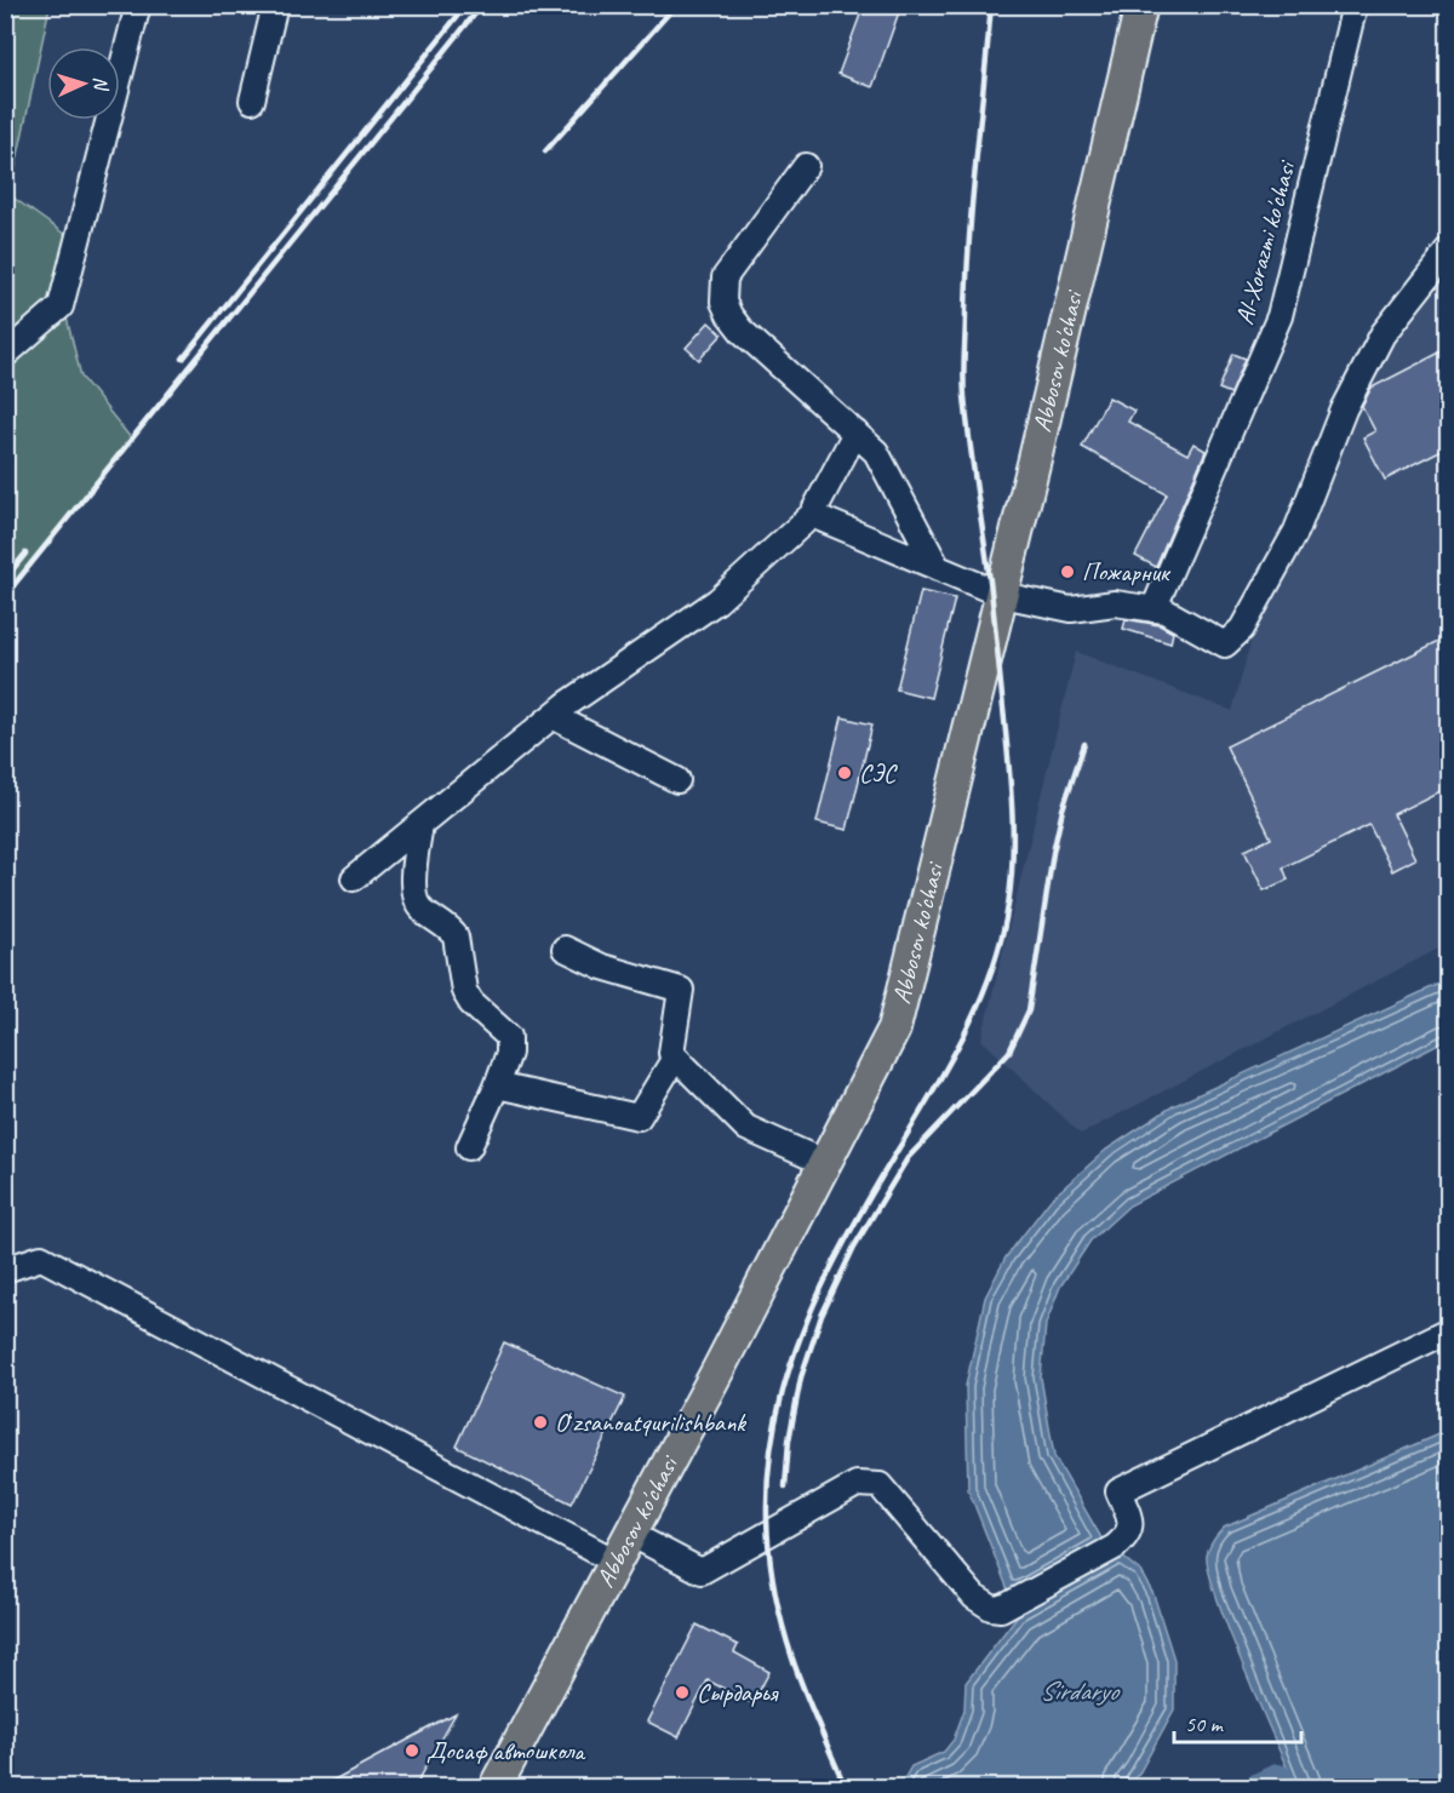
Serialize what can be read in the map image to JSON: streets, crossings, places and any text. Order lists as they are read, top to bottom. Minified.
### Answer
{"streets":{"main road":["Abbosov ko'chasi"],"street":["Al-Xorazmi ko'chasi"]},"water":["Sirdaryo"],"places":["Пожарник","СЭС","Oʻzsanoatqurilishbank","Сырдарья","Досаф автошкола"],"scale_bar":"50 m","north":"right"}
